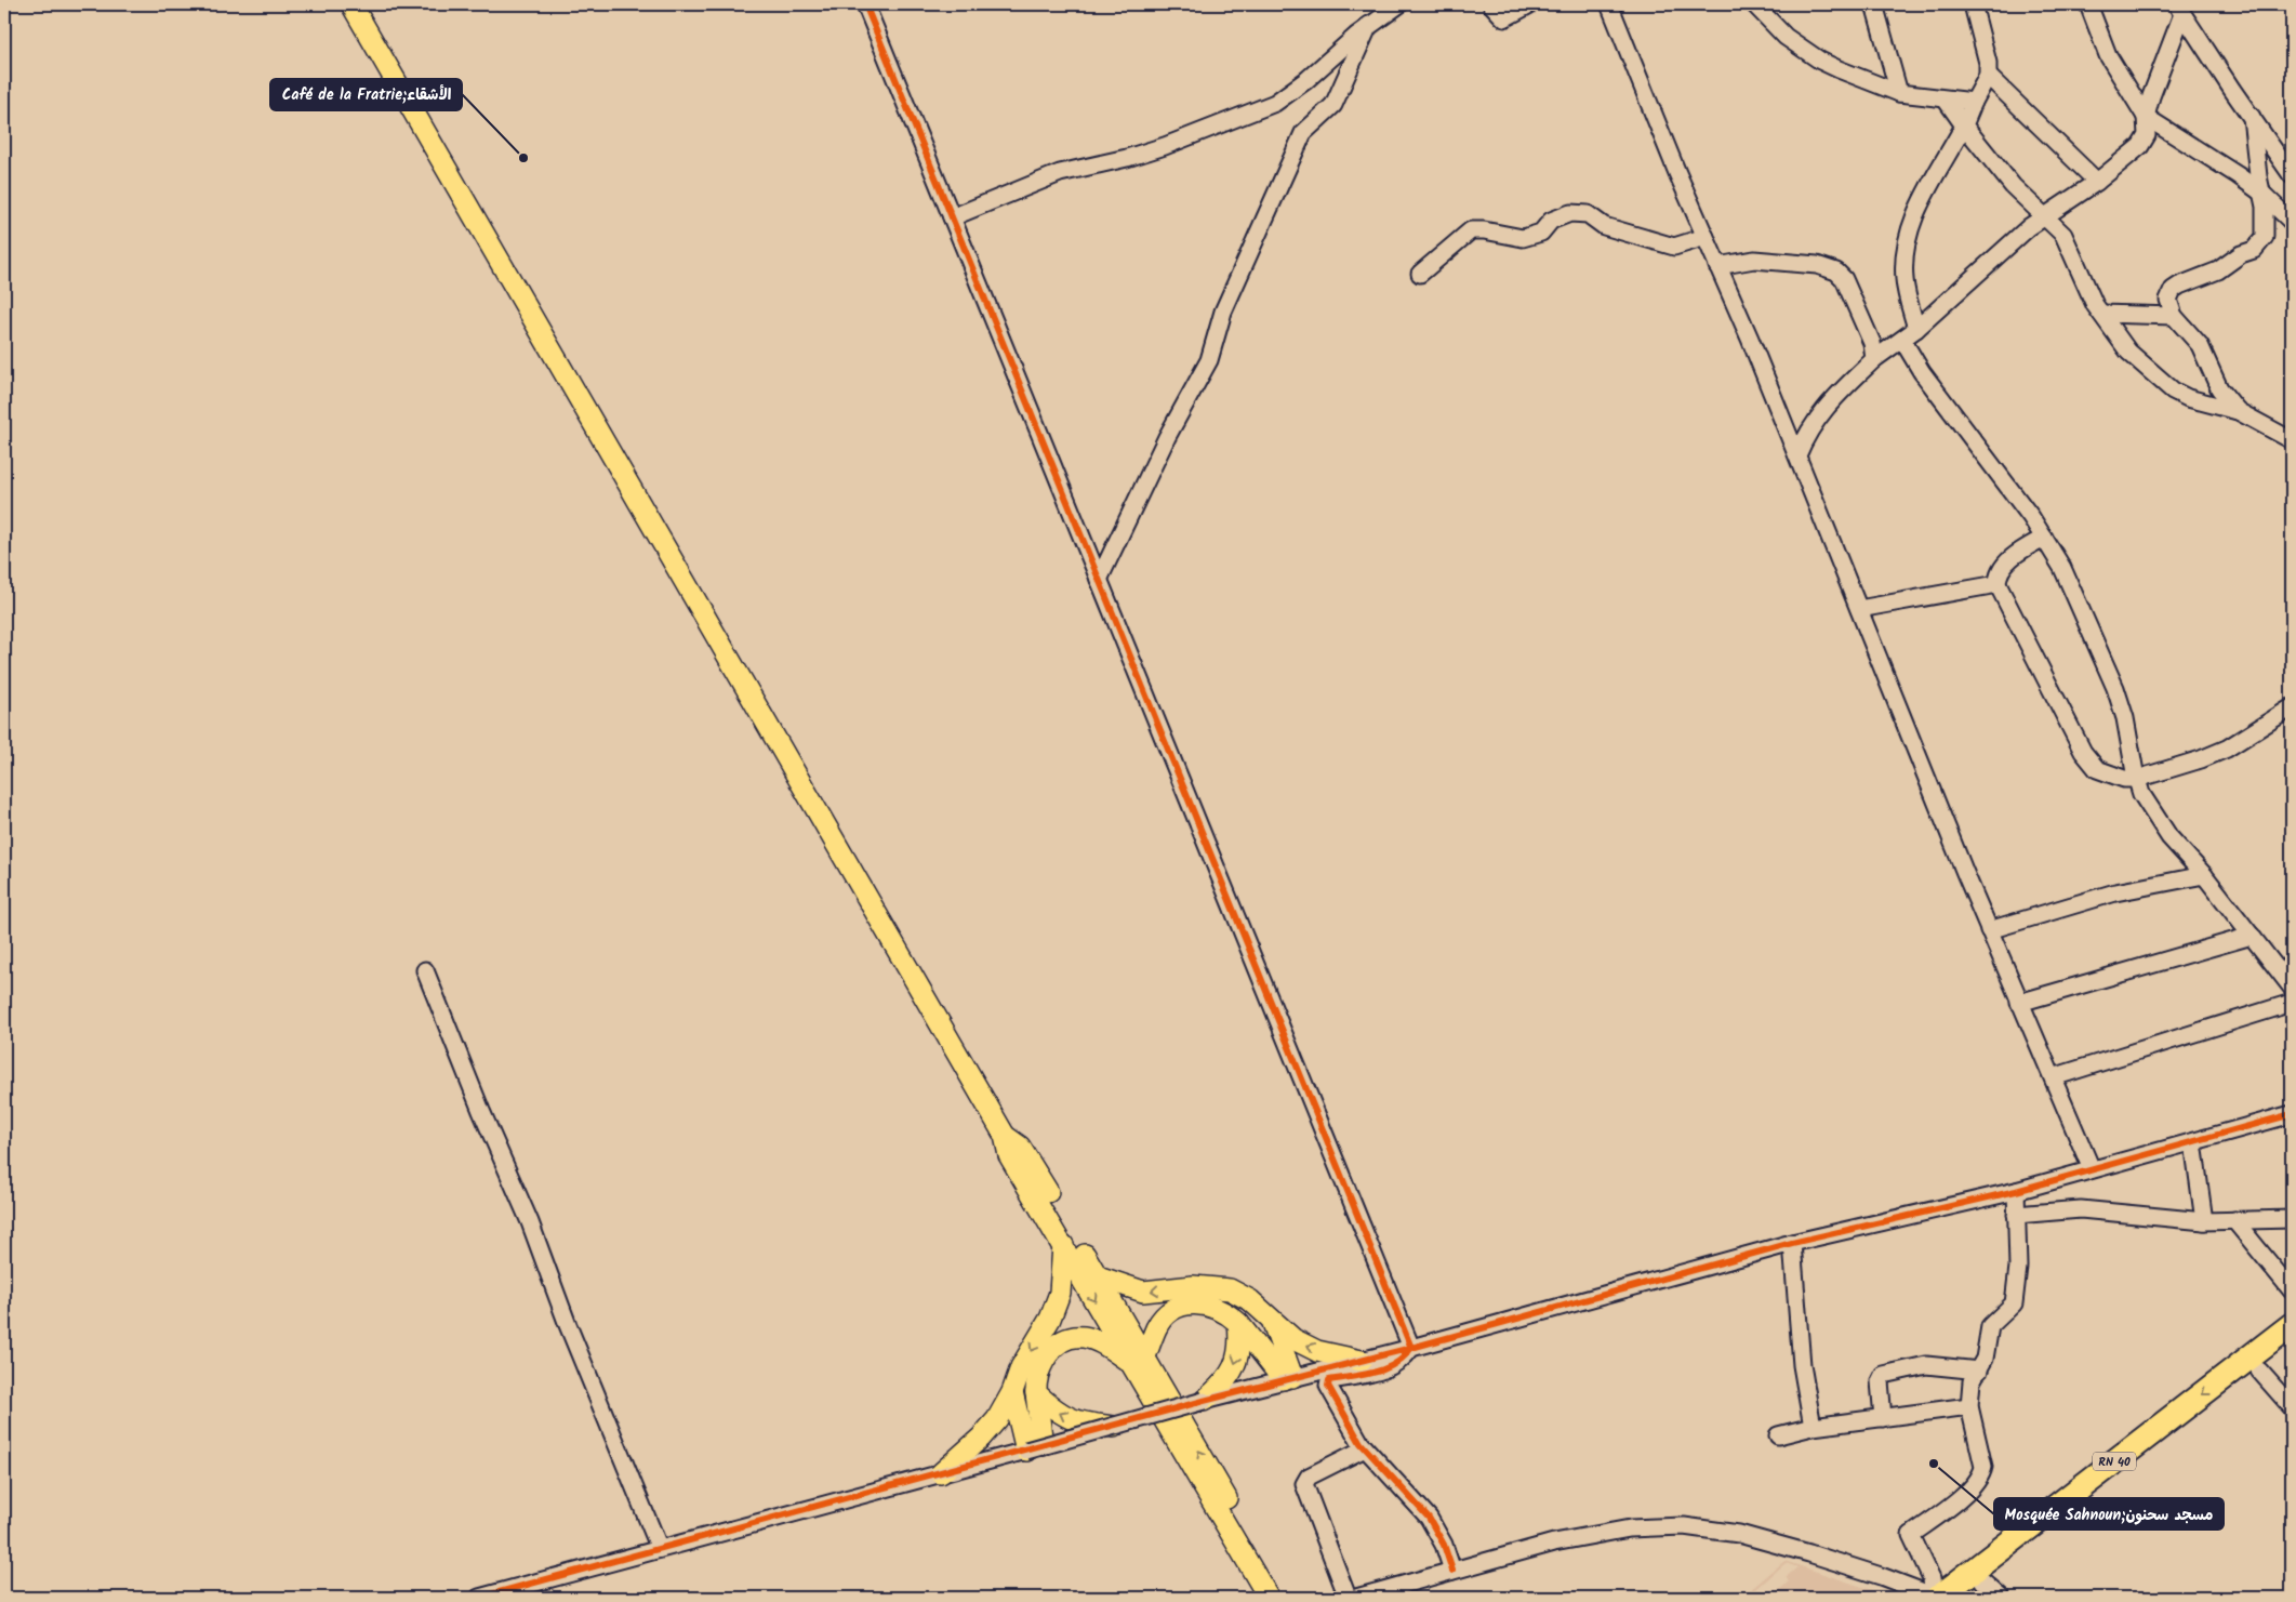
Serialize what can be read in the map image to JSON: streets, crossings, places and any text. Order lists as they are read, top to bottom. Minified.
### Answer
{"streets":{"highway":["RN 40"]},"places":["Café de la Fratrie;الأشقاء","Mosquée Sahnoun;مسجد سحنون"]}
